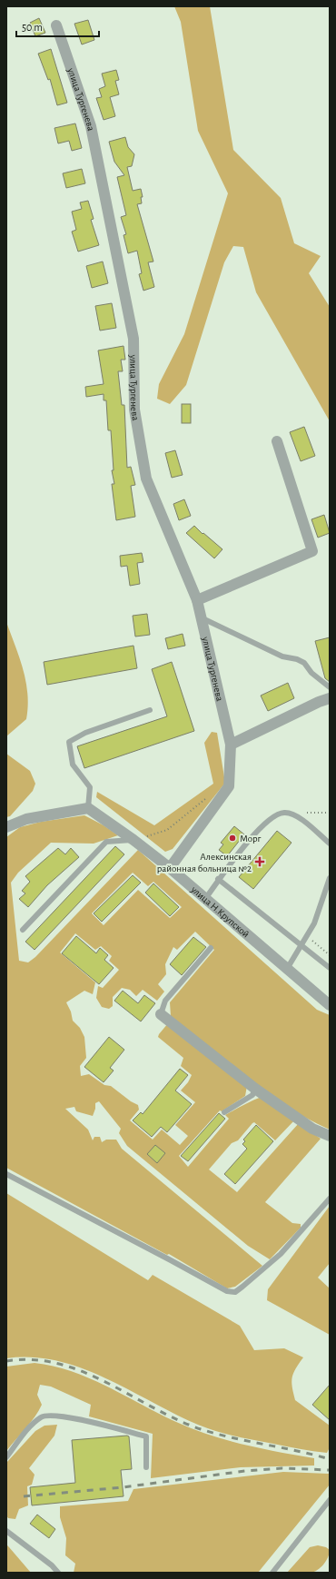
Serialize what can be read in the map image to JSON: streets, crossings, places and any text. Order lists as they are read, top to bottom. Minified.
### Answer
{"streets":{"street":["улица Тургенева","улица Н.Крупской"]},"crossings":[["улица Тургенева","улица Н.Крупской"]],"places":{"other":["Морг"],"health":["Алексинская районная больница №2"]},"scale_bar":"50 m"}
